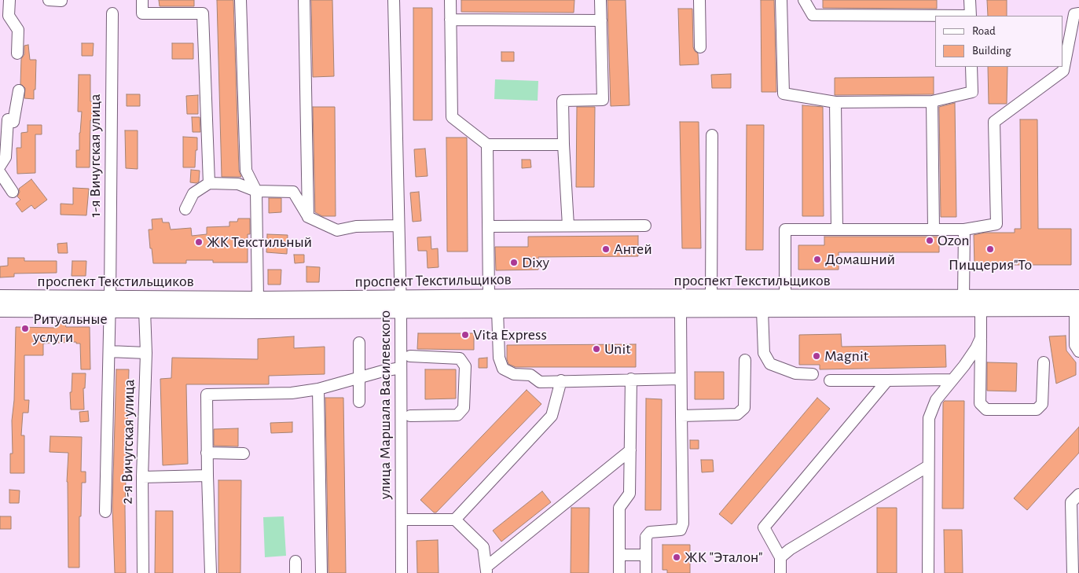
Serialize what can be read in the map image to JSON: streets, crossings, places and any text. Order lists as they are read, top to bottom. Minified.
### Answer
{"streets":{"main road":["проспект Текстильщиков"],"street":["1-я Вичугская улица","улица Маршала Василевского","2-я Вичугская улица"]},"crossings":[["1-я Вичугская улица","проспект Текстильщиков"],["проспект Текстильщиков","улица Маршала Василевского"],["проспект Текстильщиков","2-я Вичугская улица"]],"places":["Ozon","ЖК Текстильный","Антей","Пиццерия\"То","Домашний","Dixy","Ритуальные услуги","Vita Express","Unit","Magnit","ЖК \"Эталон\""],"legend":["Road","Building"]}
